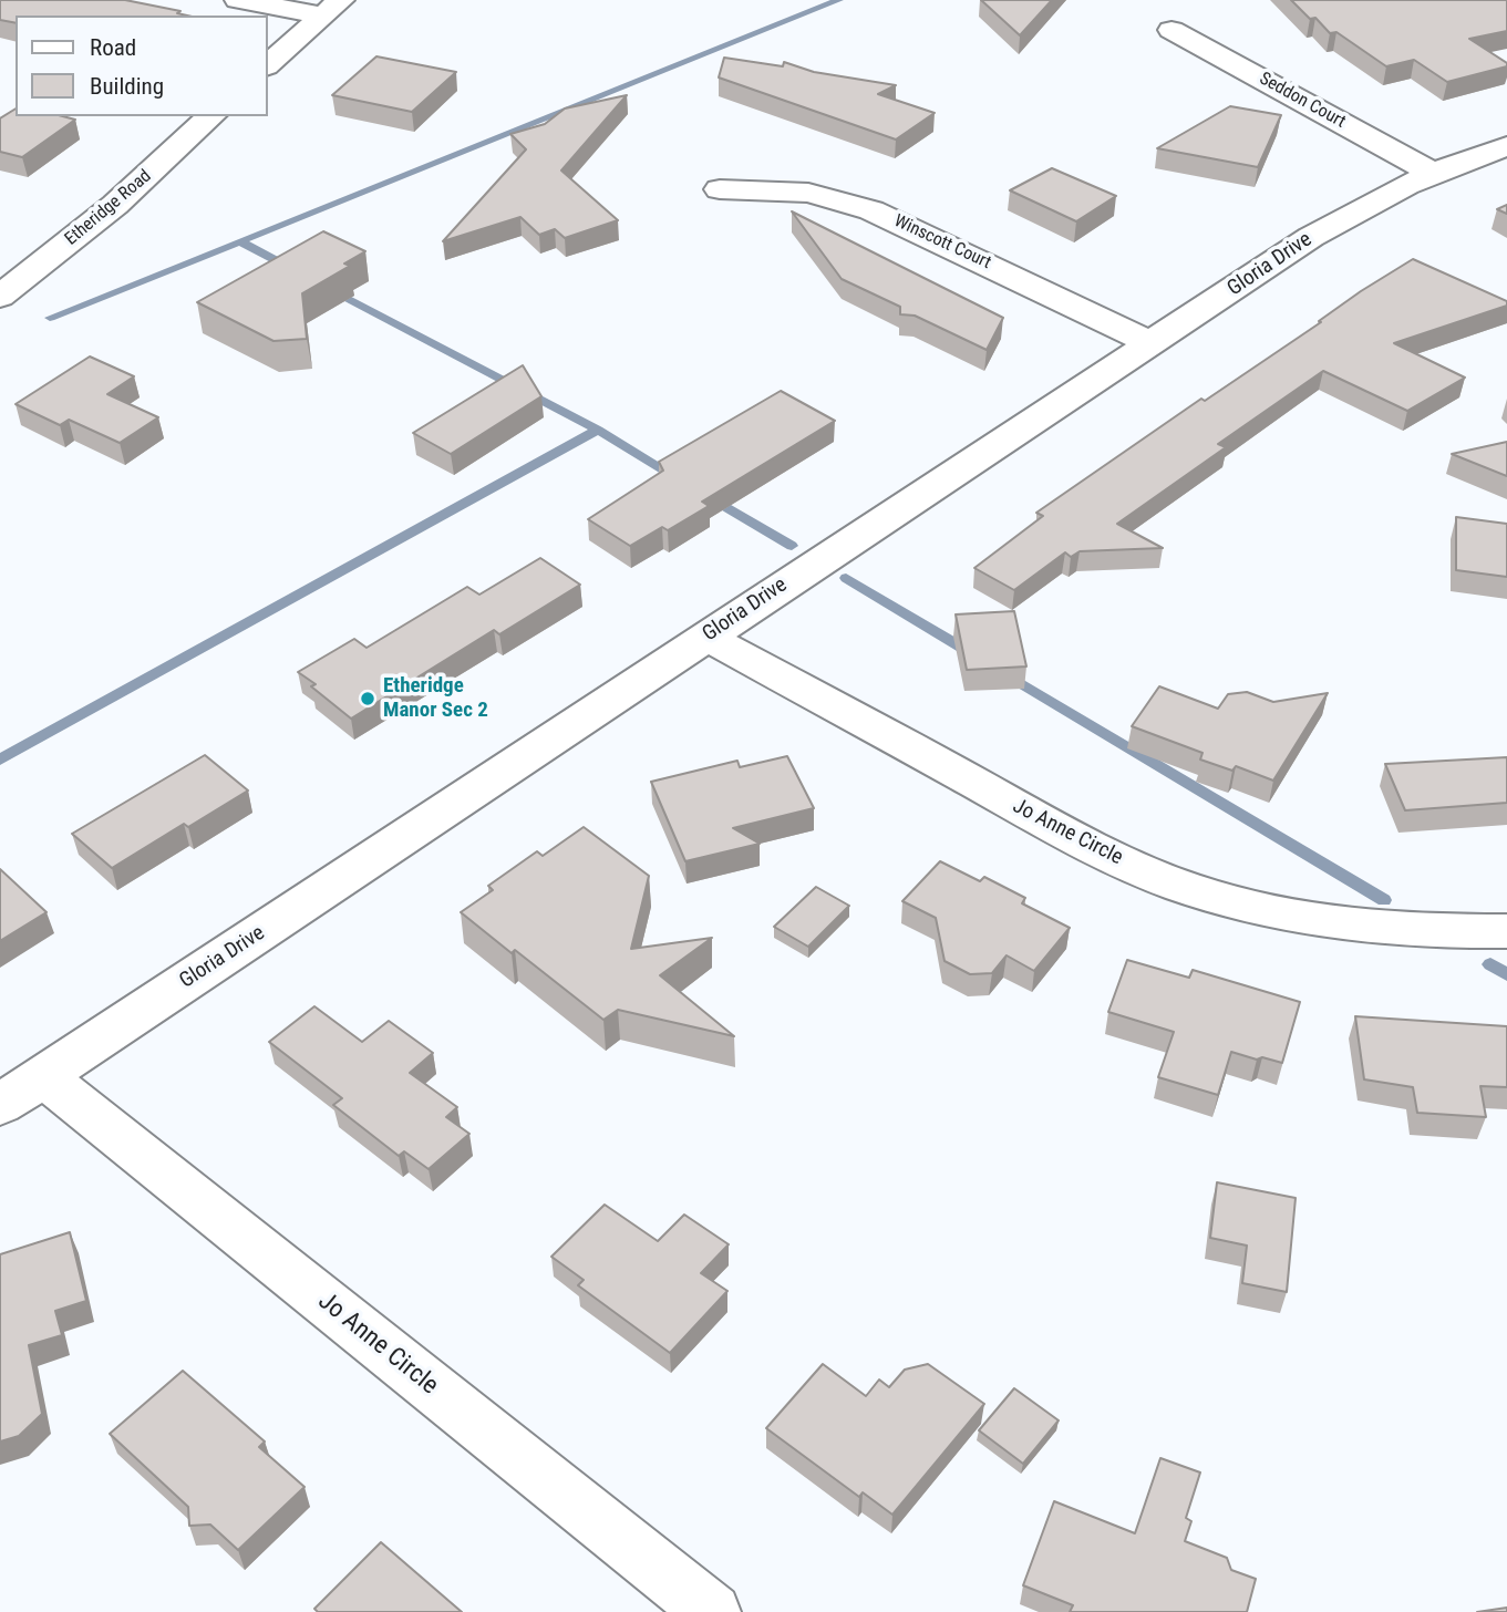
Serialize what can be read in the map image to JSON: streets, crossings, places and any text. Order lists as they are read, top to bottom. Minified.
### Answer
{"streets":{"street":["Seddon Court","Etheridge Road","Winscott Court","Gloria Drive","Jo Anne Circle"]},"crossings":[["Seddon Court","Gloria Drive"],["Winscott Court","Gloria Drive"],["Gloria Drive","Jo Anne Circle"]],"places":["Etheridge Manor Sec 2"],"legend":["Road","Building"]}
